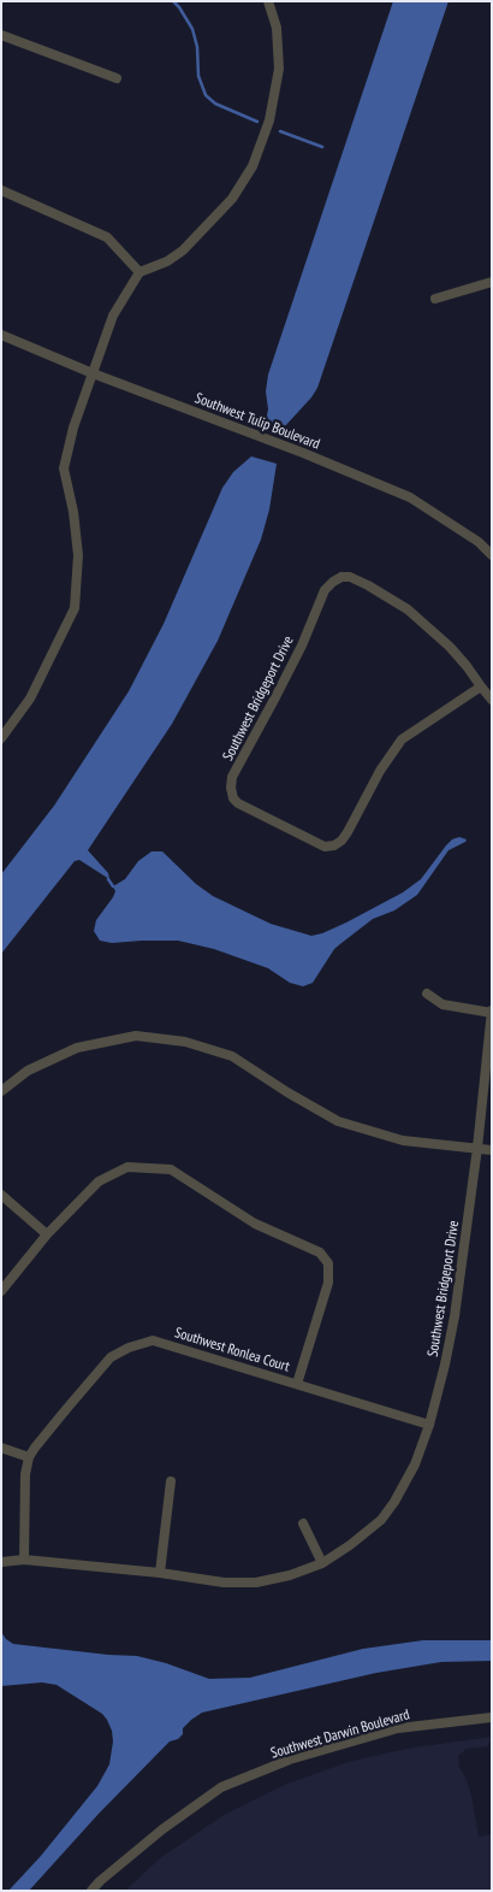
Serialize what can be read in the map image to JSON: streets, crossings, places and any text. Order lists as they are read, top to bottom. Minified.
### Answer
{"streets":{"street":["Southwest Tulip Boulevard","Southwest Bridgeport Drive","Southwest Ronlea Court","Southwest Darwin Boulevard"]},"crossings":[["Southwest Bridgeport Drive","Southwest Ronlea Court"]]}
